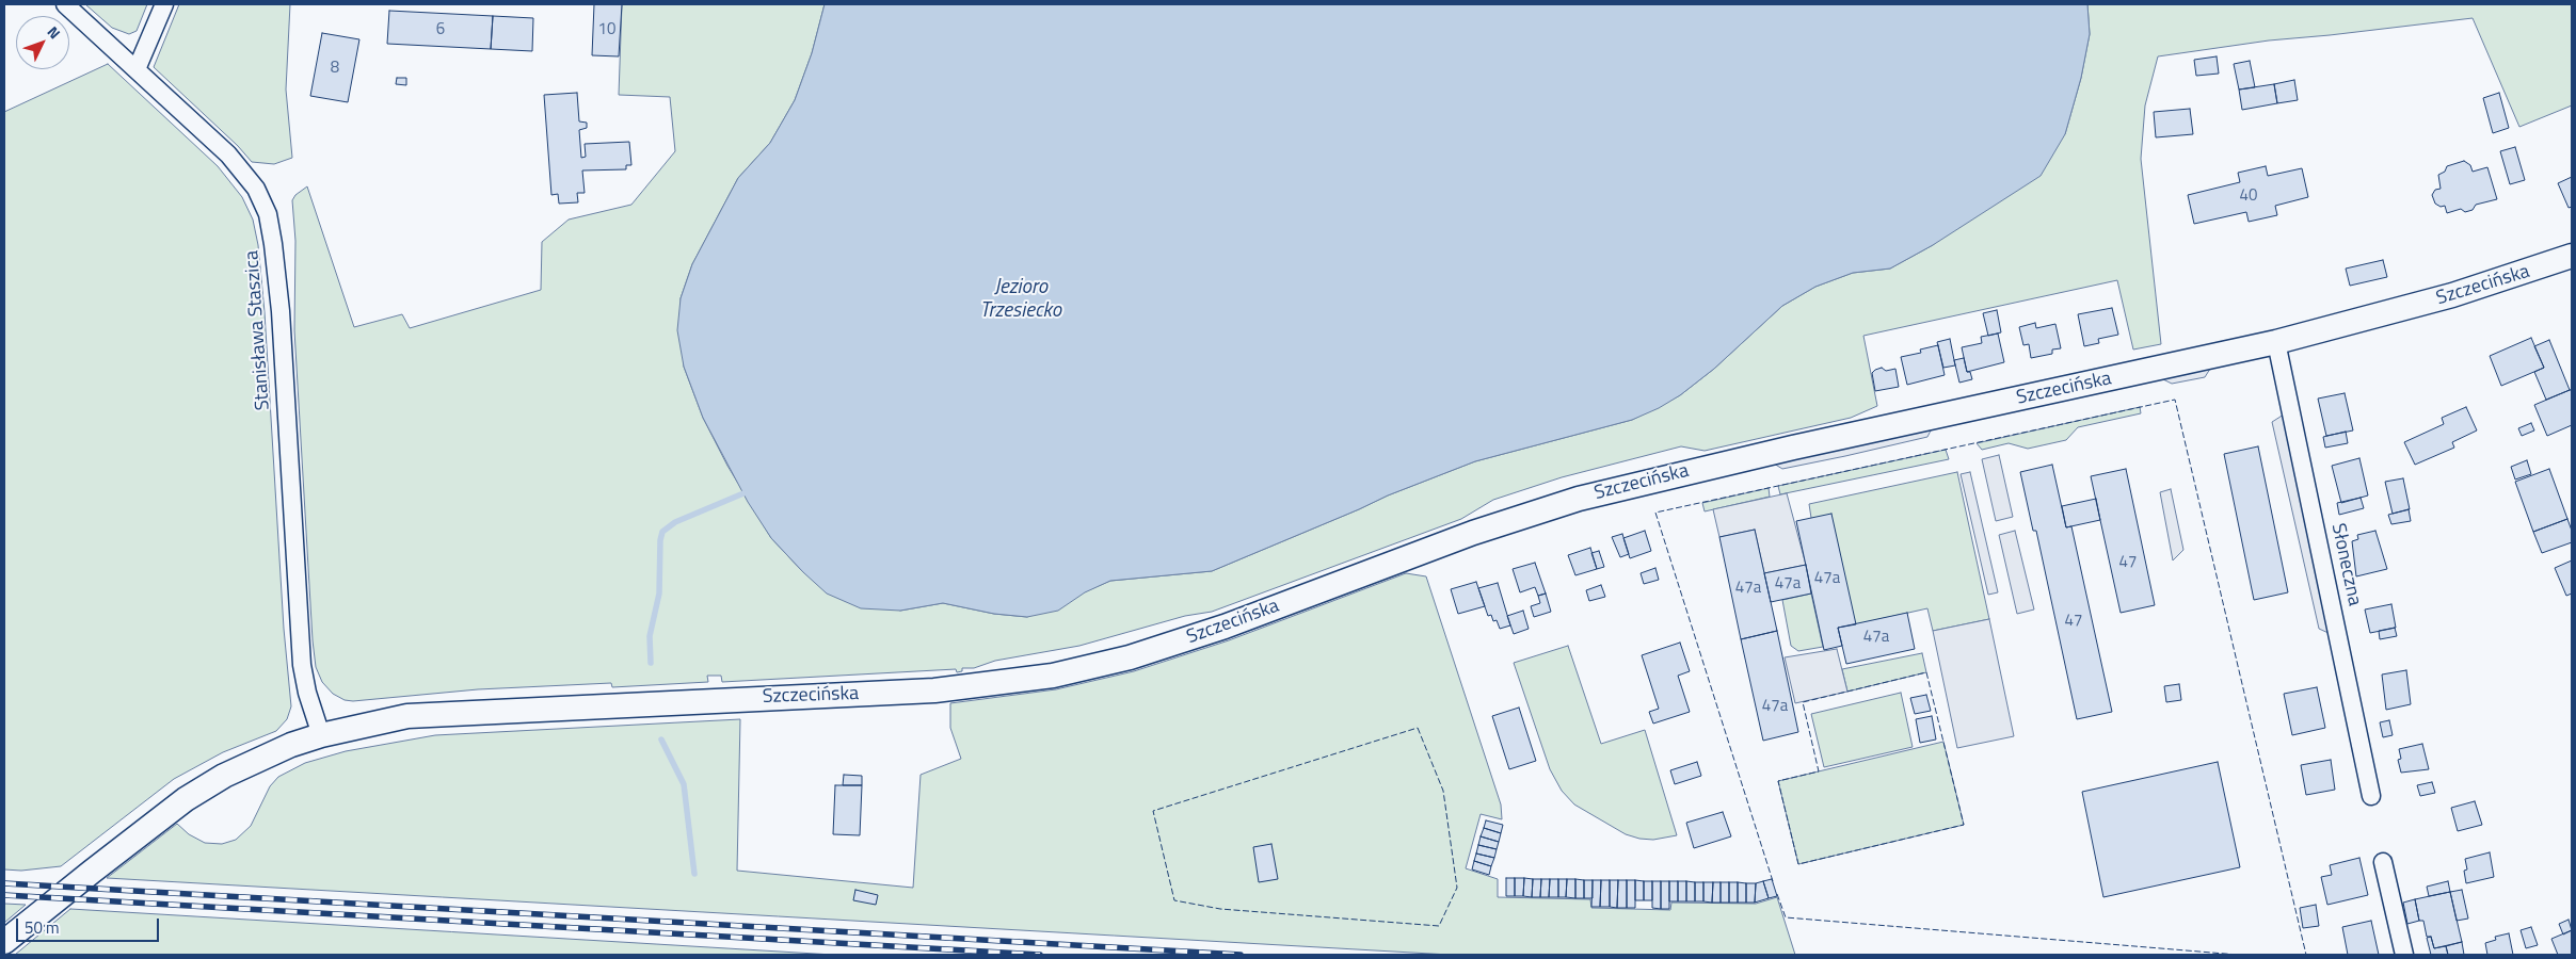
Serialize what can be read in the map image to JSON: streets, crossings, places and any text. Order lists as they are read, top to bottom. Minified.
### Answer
{"streets":{"street":["Szczecińska","Stanisława Staszica","Słoneczna"]},"crossings":[["Szczecińska","Stanisława Staszica"],["Szczecińska","Słoneczna"]],"water":["Jezioro Trzesiecko"],"house_numbers":["6","10","8","40","47","47a","47a","47a","47","47a","47a"],"scale_bar":"50 m","north":"top right"}
